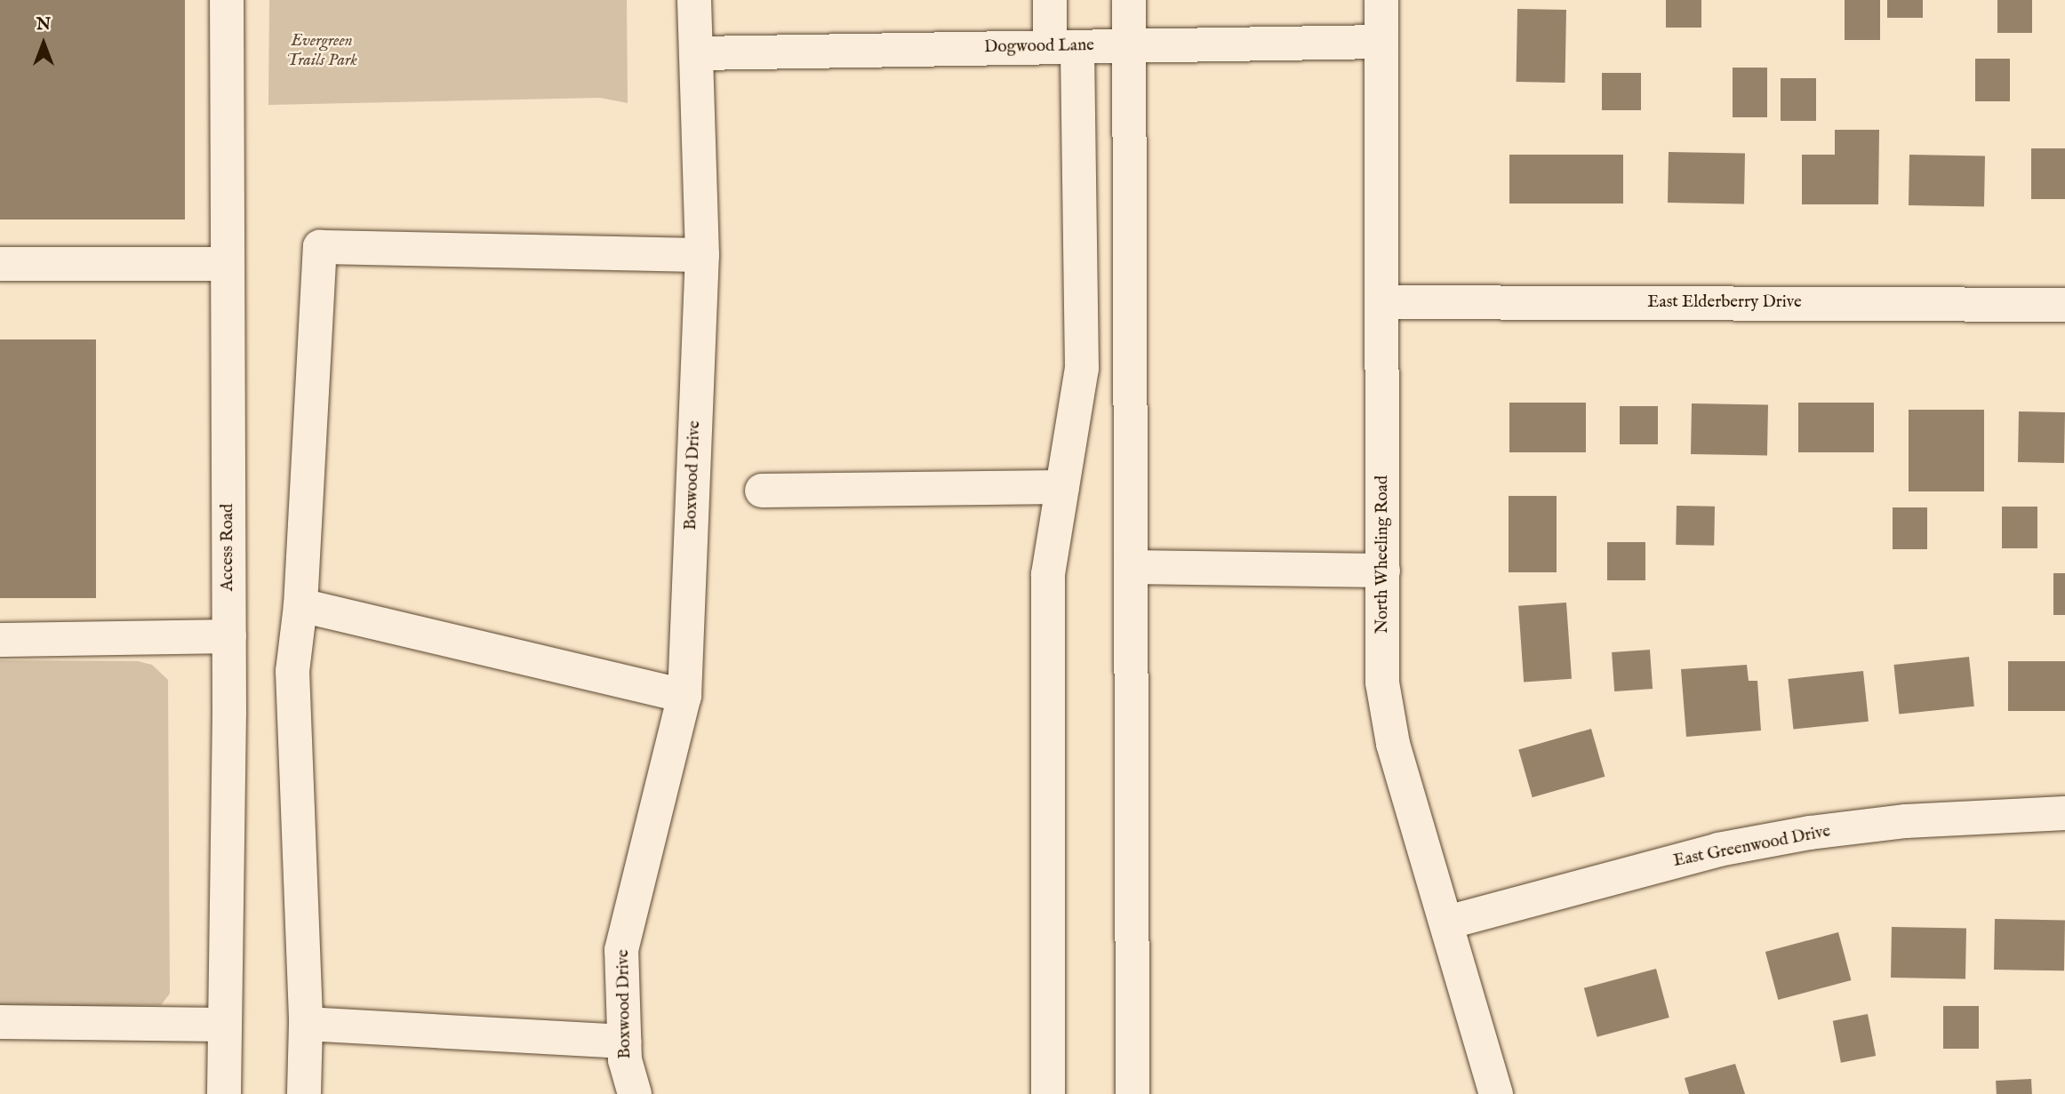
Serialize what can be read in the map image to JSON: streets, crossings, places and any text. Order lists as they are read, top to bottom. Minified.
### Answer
{"streets":{"street":["Dogwood Lane","East Elderberry Drive","Boxwood Drive","Access Road","North Wheeling Road","East Greenwood Drive"]},"crossings":[["Dogwood Lane","Boxwood Drive"],["Dogwood Lane","North Wheeling Road"],["East Elderberry Drive","North Wheeling Road"],["North Wheeling Road","East Greenwood Drive"]],"parks":["Evergreen Trails Park"],"north":"top"}
